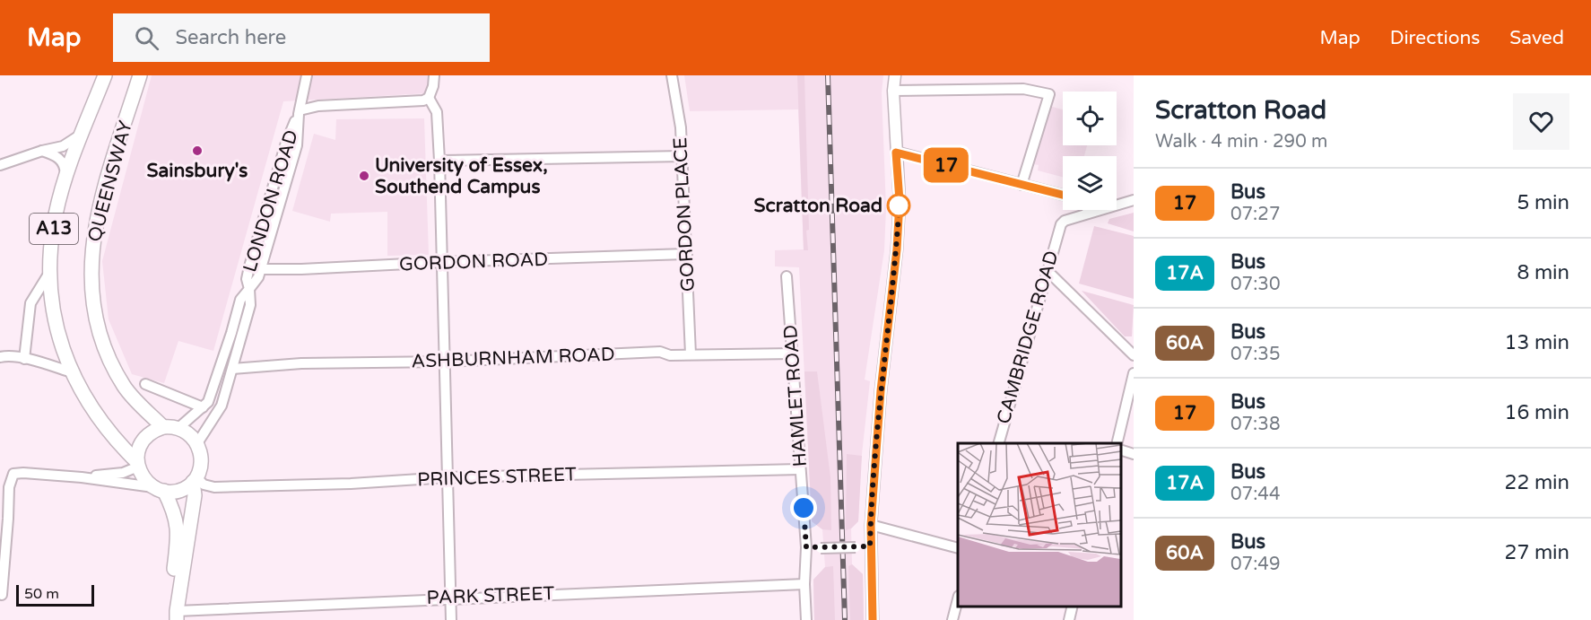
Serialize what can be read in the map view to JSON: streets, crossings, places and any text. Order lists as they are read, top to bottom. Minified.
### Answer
{"streets":{"main road":["QUEENSWAY","A13"],"street":["LONDON ROAD","GORDON PLACE","GORDON ROAD","CAMBRIDGE ROAD","ASHBURNHAM ROAD","HAMLET ROAD","PRINCES STREET","PARK STREET"]},"crossings":[["QUEENSWAY","LONDON ROAD"],["QUEENSWAY","PRINCES STREET"],["LONDON ROAD","GORDON ROAD"],["LONDON ROAD","ASHBURNHAM ROAD"],["LONDON ROAD","PRINCES STREET"],["GORDON PLACE","GORDON ROAD"],["GORDON PLACE","ASHBURNHAM ROAD"],["ASHBURNHAM ROAD","HAMLET ROAD"],["HAMLET ROAD","PRINCES STREET"],["HAMLET ROAD","PARK STREET"]],"places":["Sainsbury's","University of Essex, Southend Campus","Scratton Road"],"lines":["bus line 17"],"scale_bar":"50 m","page":{"header":"Map","search":"Search here","nav":["Map","Directions","Saved"],"on_map":"17","heading":["Scratton Road","Walk · 4 min · 290 m"],"list":[{"mark":"17","name":"Bus","note":"07:27","value":"5 min"},{"mark":"17A","name":"Bus","note":"07:30","value":"8 min"},{"mark":"60A","name":"Bus","note":"07:35","value":"13 min"},{"mark":"17","name":"Bus","note":"07:38","value":"16 min"},{"mark":"17A","name":"Bus","note":"07:44","value":"22 min"},{"mark":"60A","name":"Bus","note":"07:49","value":"27 min"}],"scale":"50 m"}}
